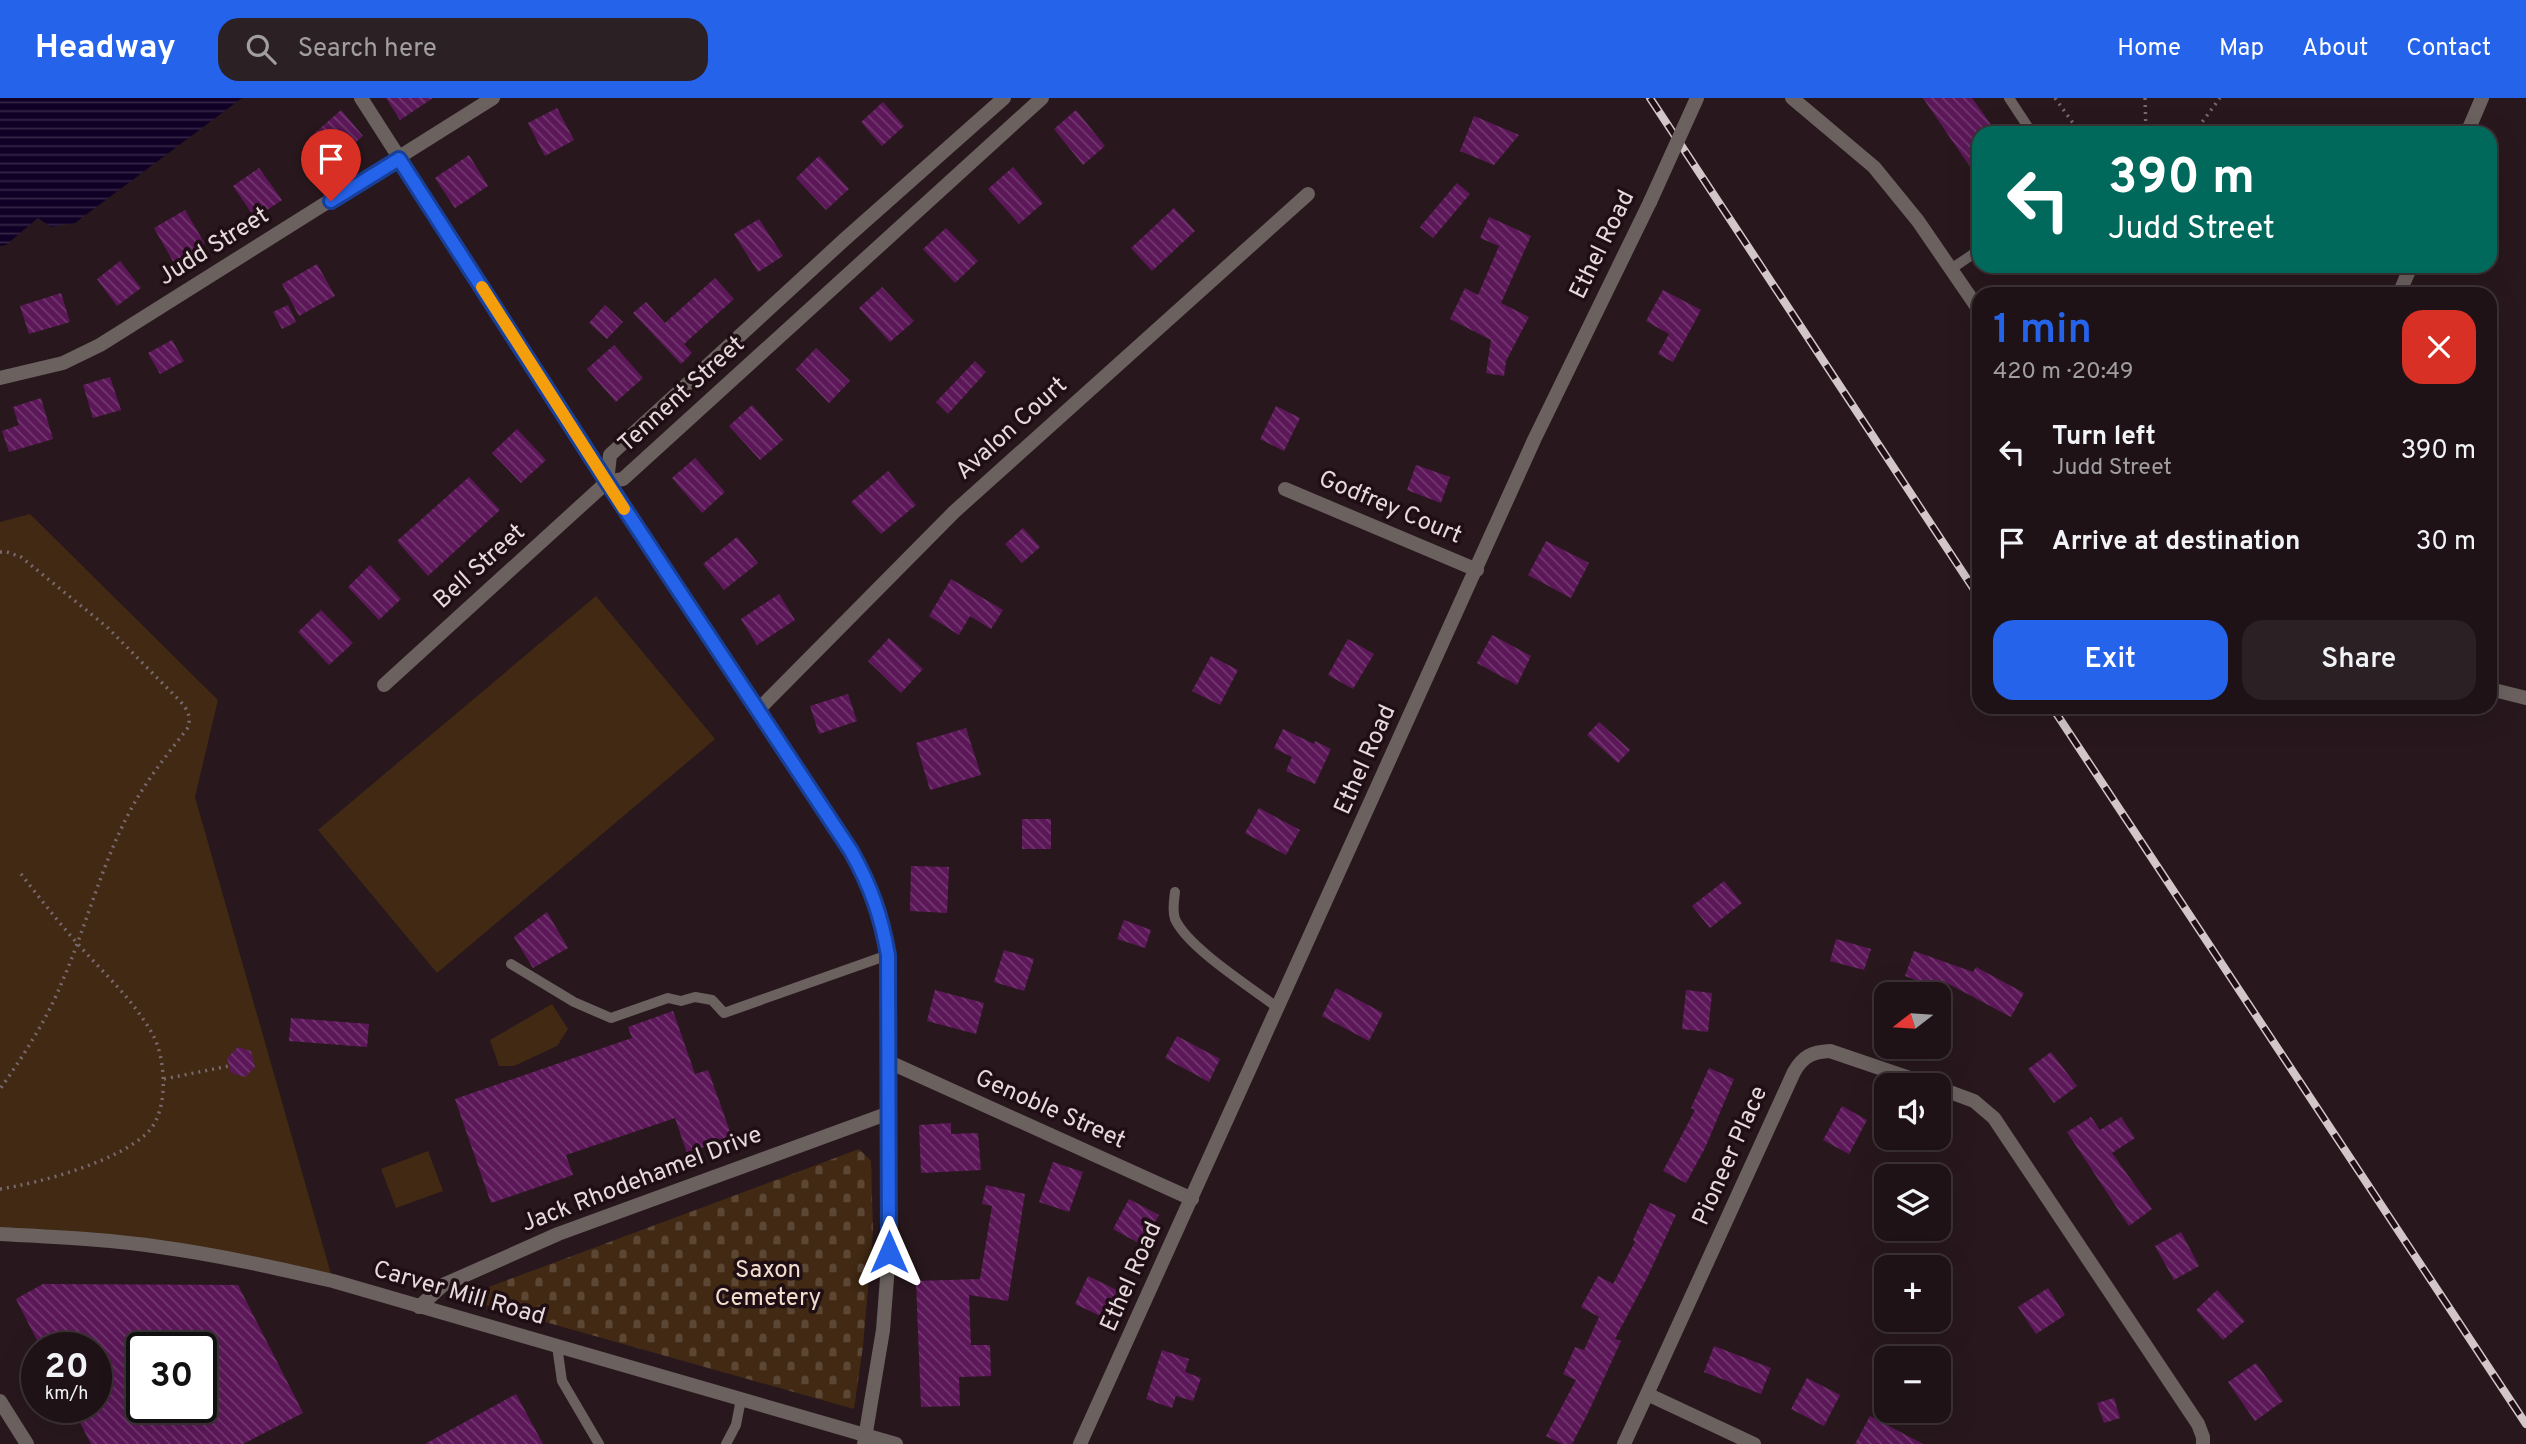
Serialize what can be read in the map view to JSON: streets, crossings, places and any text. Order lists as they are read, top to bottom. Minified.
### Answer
{"streets":{"street":["Ethel Road","Judd Street","Tennent Street","Avalon Court","Godfrey Court","Bell Street","Genoble Street","Pioneer Place","Jack Rhodehamel Drive","Carver Mill Road"]},"crossings":[["Ethel Road","Godfrey Court"],["Ethel Road","Genoble Street"],["Tennent Street","Bell Street"],["Jack Rhodehamel Drive","Carver Mill Road"]],"parks":["Saxon Cemetery"],"north":"left","page":{"header":"Headway","search":"Search here","nav":["Home","Map","About","Contact"],"turn":["390 m","Judd Street"],"heading":["1 min","420 m · 20:49"],"list":[{"name":"Turn left","note":"Judd Street","value":"390 m"},{"name":"Arrive at destination","value":"30 m"}],"buttons":["Exit","Share"],"map_buttons":["+","−"],"speed":"20 km/h","limit":"30"}}
